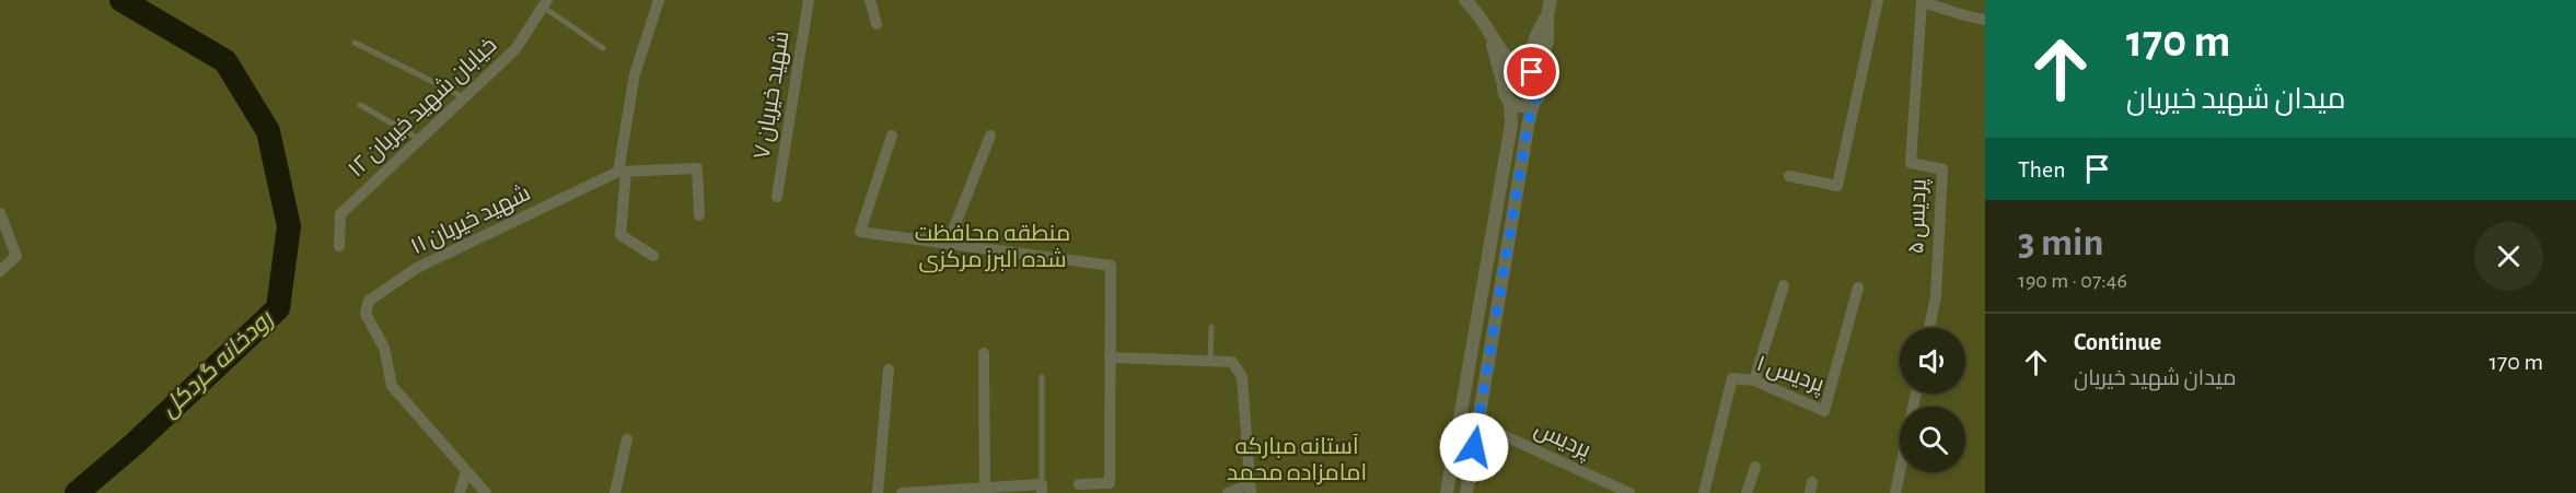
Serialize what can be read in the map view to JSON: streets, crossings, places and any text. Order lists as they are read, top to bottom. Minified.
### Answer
{"streets":{"street":["شهید خیریان ۷","خیابان شهید خیریان ۱۲","پردیس ۵","شهید خیریان ۱۱","پردیس ۱","پردیس"]},"water":["رودخانه گردکل"],"parks":["منطقه محافظت شده البرز مرکزی","آستانه مبارکه امامزاده محمد"],"page":{"turn":["170 m","میدان شهید خیریان"],"then":"Then","heading":["3 min","190 m · 07:46"],"list":[{"name":"Continue","note":"میدان شهید خیریان","value":"170 m"}]}}
